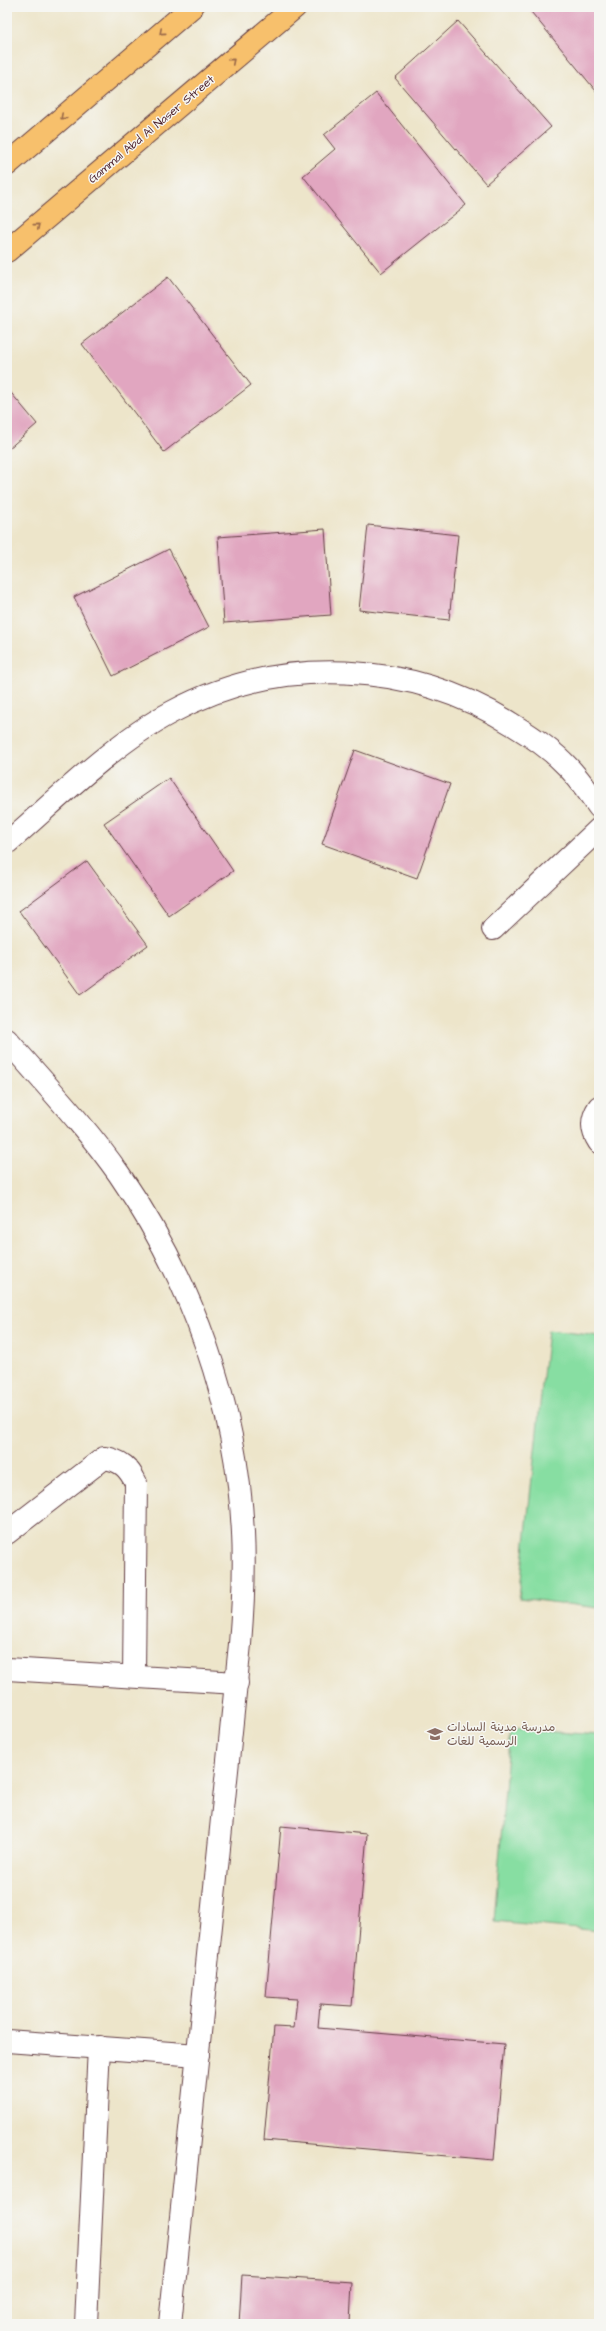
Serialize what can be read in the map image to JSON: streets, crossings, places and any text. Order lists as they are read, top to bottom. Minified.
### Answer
{"streets":{"main road":["Gammal Abd Al Naser Street"]},"places":{"school or university":["مدرسة مدينة السادات الرسمية للغات"]}}
